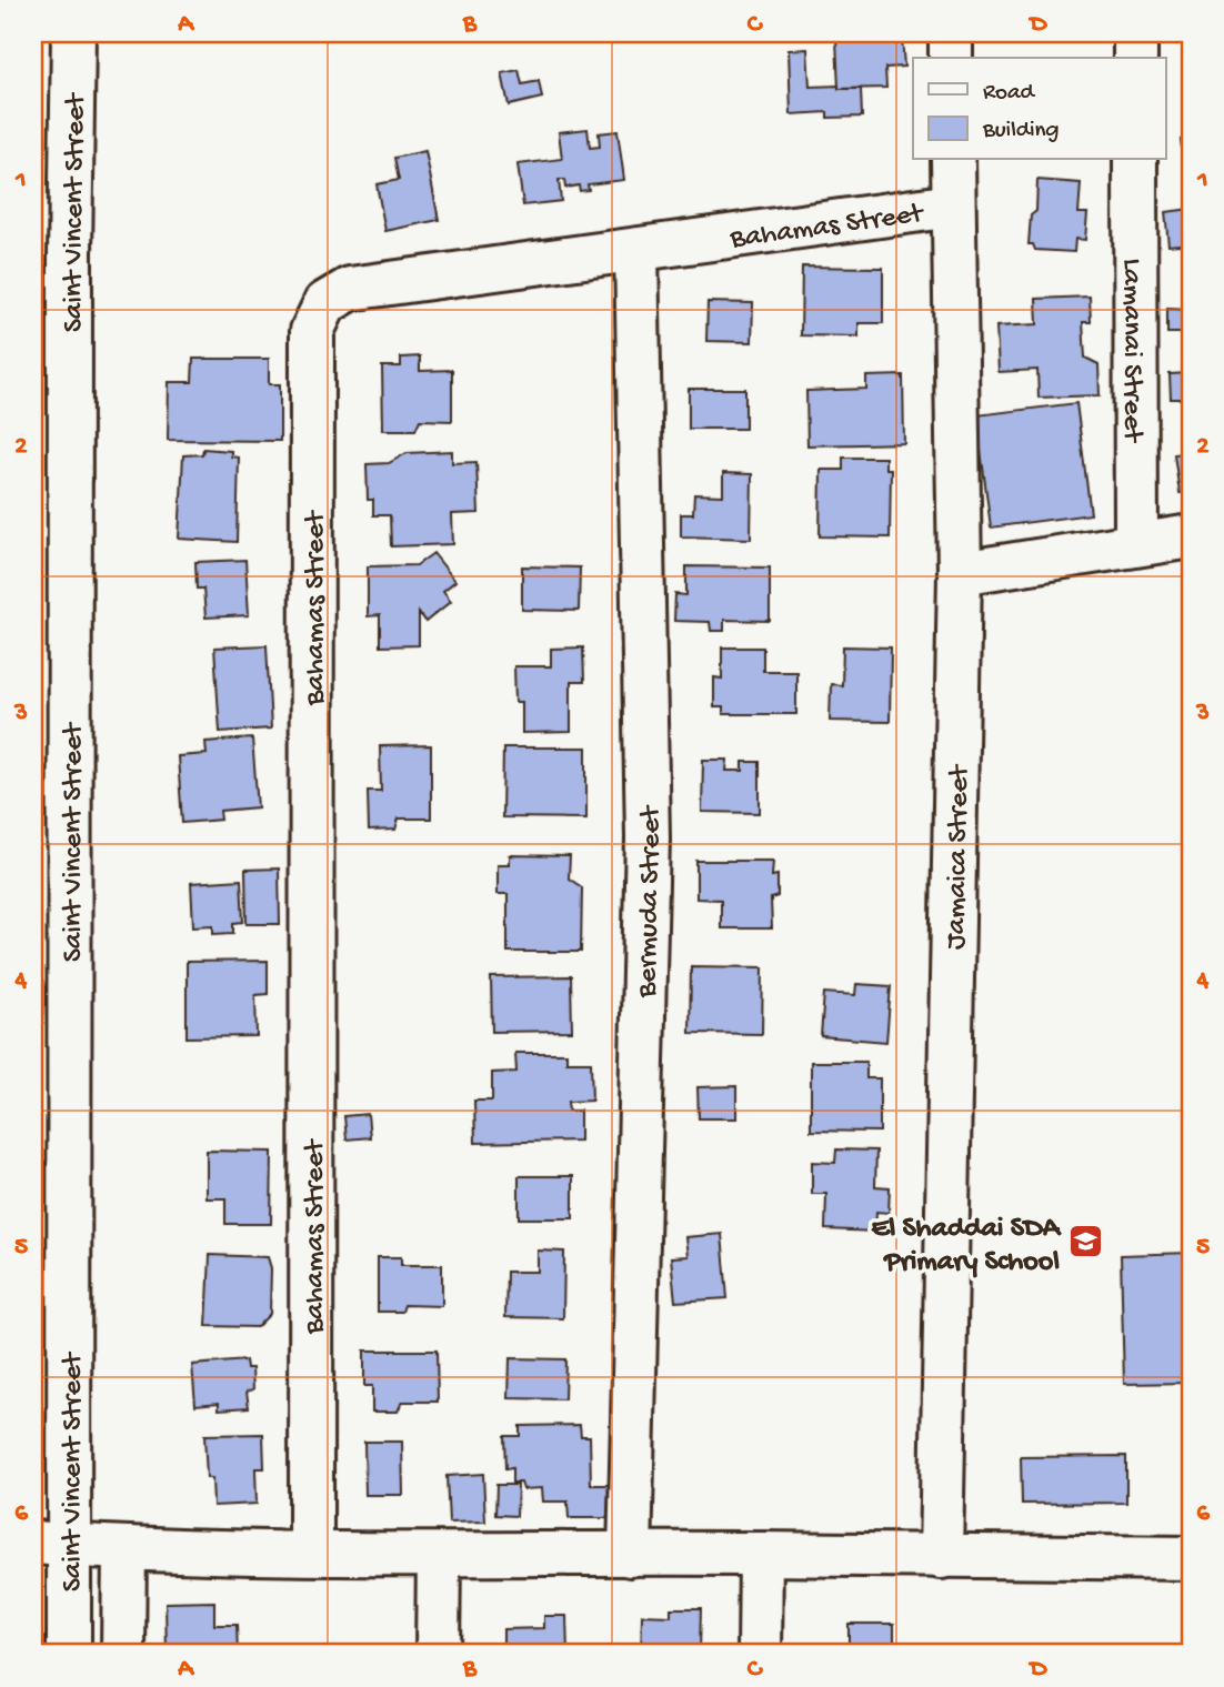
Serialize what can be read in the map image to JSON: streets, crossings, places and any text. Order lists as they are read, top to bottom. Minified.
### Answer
{"streets":{"street":["Saint Vincent Street","Bahamas Street","Lamanai Street","Jamaica Street","Bermuda Street"]},"crossings":[["Bahamas Street","Jamaica Street"],["Bahamas Street","Bermuda Street"]],"places":{"school or university":["El Shaddai SDA Primary School"]},"legend":["Road","Building"],"grid":{"columns":["A","B","C","D"],"rows":["1","2","3","4","5","6"]}}
